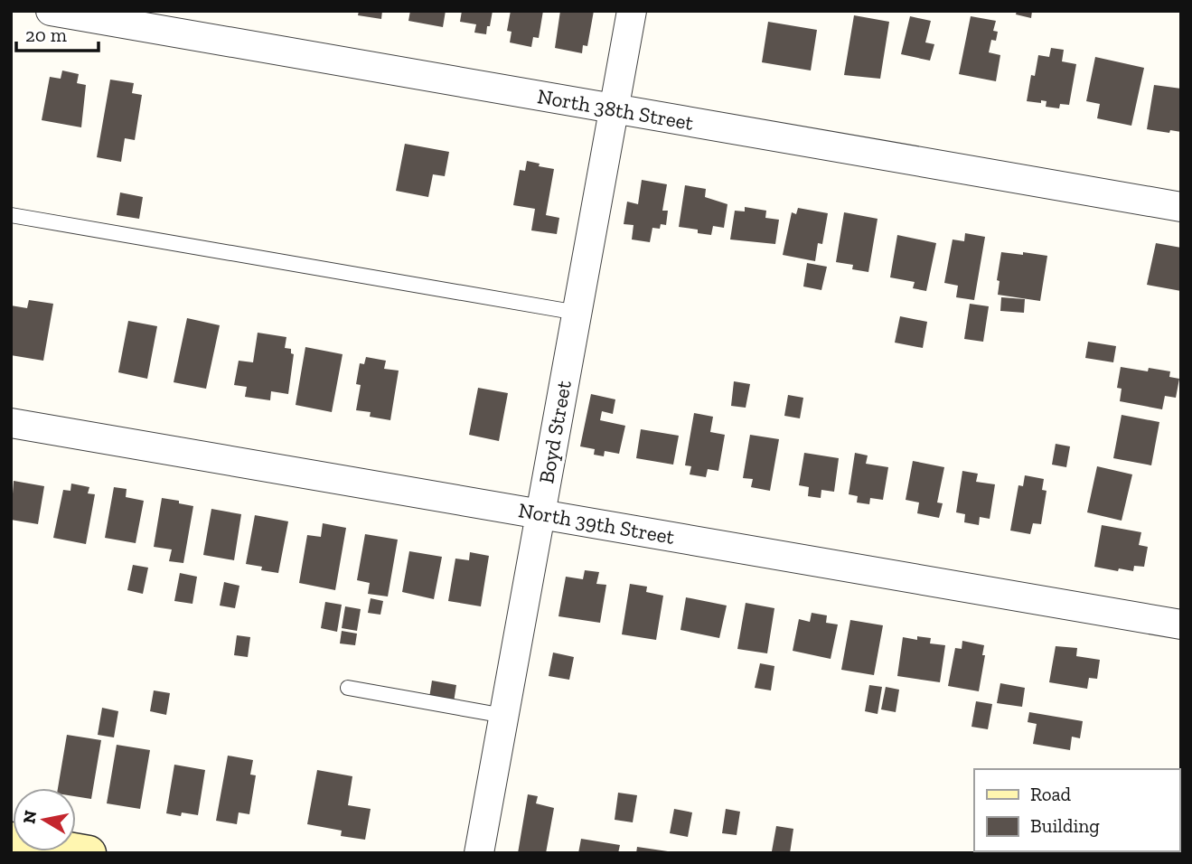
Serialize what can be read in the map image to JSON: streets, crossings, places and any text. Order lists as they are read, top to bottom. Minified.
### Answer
{"streets":{"street":["North 38th Street","Boyd Street","North 39th Street"]},"crossings":[["North 38th Street","Boyd Street"],["Boyd Street","North 39th Street"]],"legend":["Road","Building"],"scale_bar":"20 m","north":"left"}
